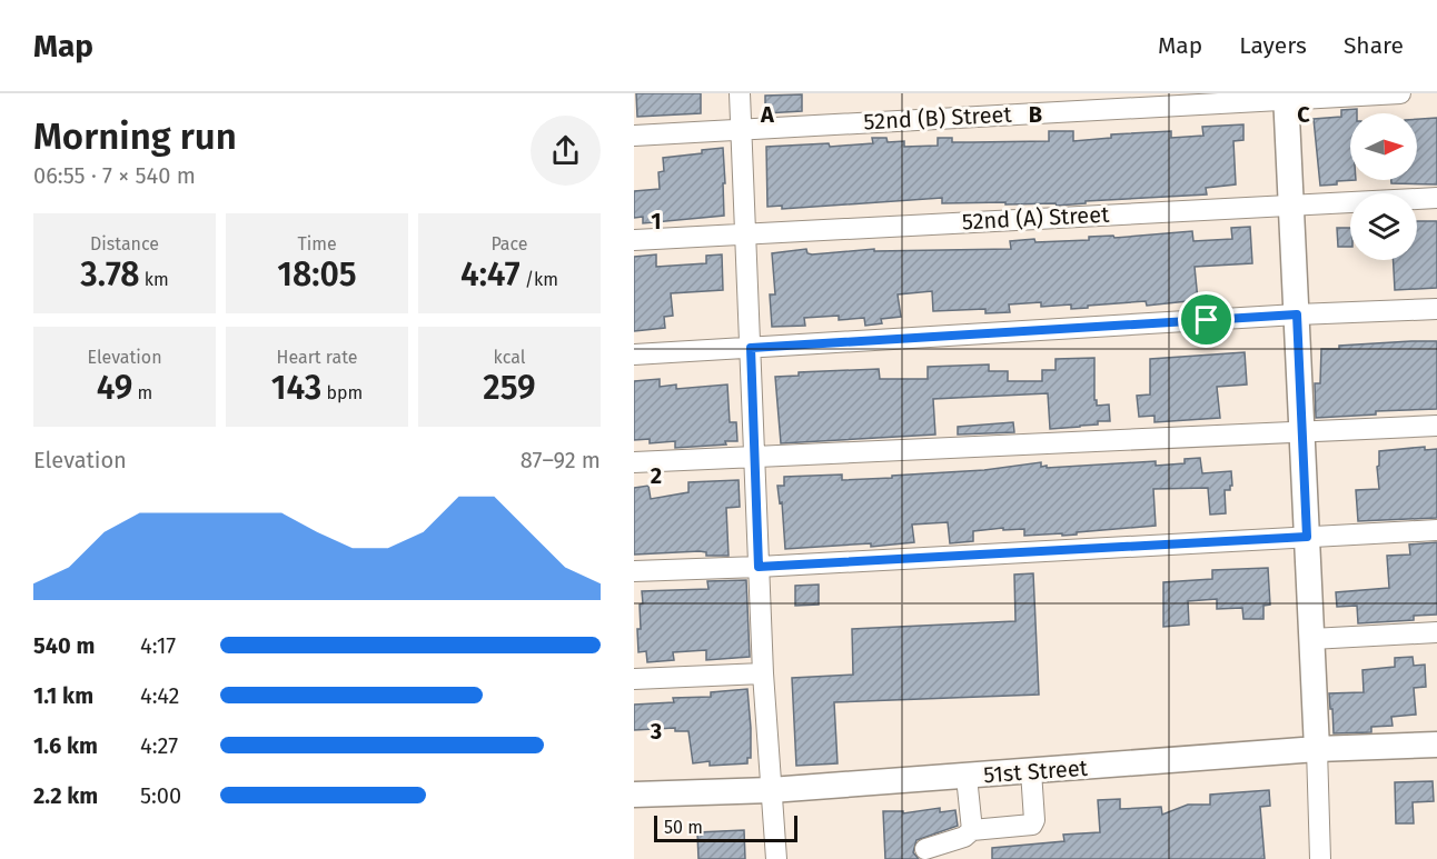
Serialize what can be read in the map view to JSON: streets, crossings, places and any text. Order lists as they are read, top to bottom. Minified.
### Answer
{"streets":{"street":["52nd (B) Street","52nd (A) Street","51st Street"]},"scale_bar":"50 m","north":"right","page":{"header":"Map","nav":["Map","Layers","Share"],"heading":["Morning run","06:55 · 7 × 540 m"],"stats":[["Distance","3.78 km"],["Time","18:05"],["Pace","4:47 /km"],["Elevation","49 m"],["Heart rate","143 bpm"],["kcal","259"]],"chart":["Elevation","87–92 m"],"list":[{"name":"540 m","note":"4:17"},{"name":"1.1 km","note":"4:42"},{"name":"1.6 km","note":"4:27"},{"name":"2.2 km","note":"5:00"}],"scale":"50 m"},"grid":{"columns":["A","B","C"],"rows":["1","2","3"]}}
